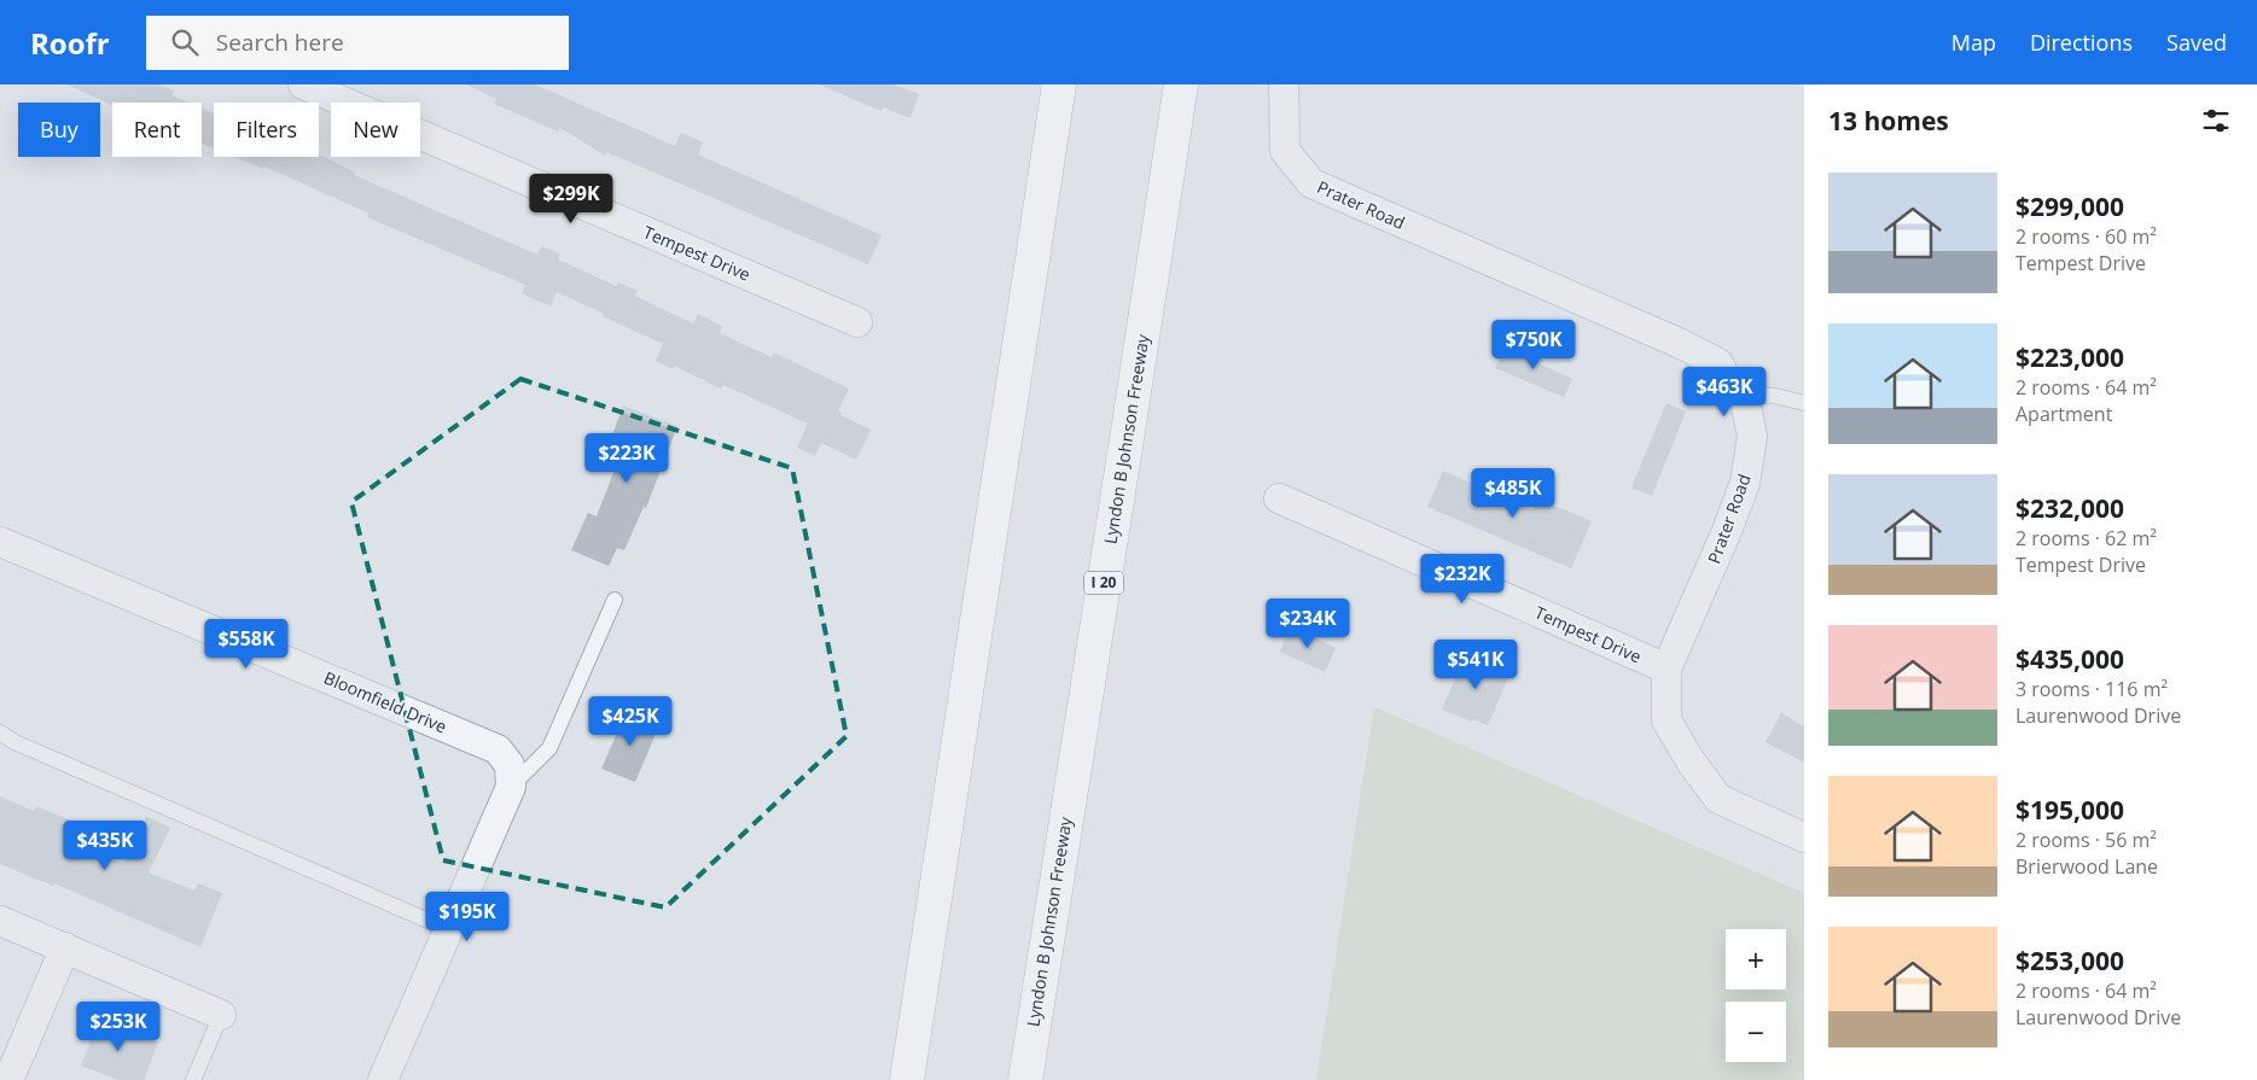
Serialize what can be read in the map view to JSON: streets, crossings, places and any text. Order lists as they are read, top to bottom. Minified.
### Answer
{"streets":{"highway":["Lyndon B Johnson Freeway","I 20"],"street":["Prater Road","Tempest Drive","Bloomfield Drive"]},"crossings":[["Prater Road","Tempest Drive"]],"page":{"header":"Roofr","search":"Search here","nav":["Map","Directions","Saved"],"heading":"13 homes","chip":["Buy","Rent","Filters","New"],"list":[{"name":"$299,000","note":"2 rooms · 60 m² · Tempest Drive"},{"name":"$223,000","note":"2 rooms · 64 m² · Apartment"},{"name":"$232,000","note":"2 rooms · 62 m² · Tempest Drive"},{"name":"$435,000","note":"3 rooms · 116 m² · Laurenwood Drive"},{"name":"$195,000","note":"2 rooms · 56 m² · Brierwood Lane"},{"name":"$253,000","note":"2 rooms · 64 m² · Laurenwood Drive"}],"price":["$299K","$750K","$463K","$223K","$485K","$232K","$234K","$558K","$541K","$425K","$435K","$195K","$253K"],"map_buttons":["+","−"]}}
